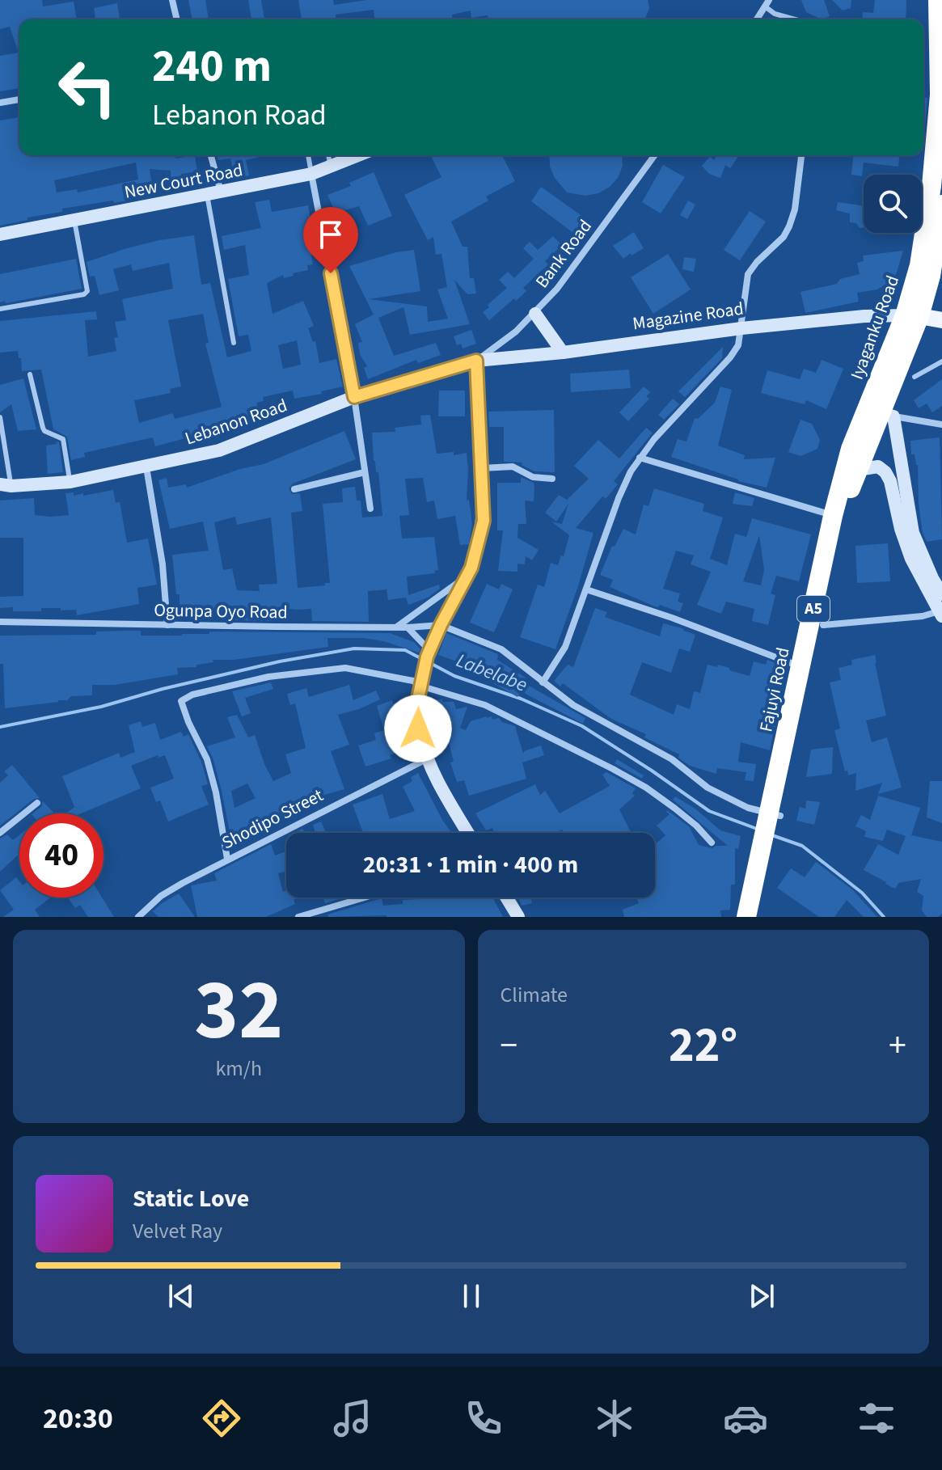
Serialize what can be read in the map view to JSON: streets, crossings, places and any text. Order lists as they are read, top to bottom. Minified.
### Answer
{"streets":{"highway":["Iyaganku Road","A5","Fajuyi Road"],"main road":["New Court Road","Magazine Road","Lebanon Road"],"street":["Bank Road","Ogunpa Oyo Road","Shodipo Street"]},"crossings":[["Bank Road","Magazine Road"],["Bank Road","Lebanon Road"],["Magazine Road","Iyaganku Road"],["Magazine Road","Lebanon Road"],["Iyaganku Road","Fajuyi Road"]],"water":["Labelabe"],"page":{"turn":["240 m","Lebanon Road"],"limit":"40","trip":"20:31 · 1 min · 400 m","tile":[["32","km/h"],"Climate"],"heat":["−","22°","+"],"song":["Static Love","Velvet Ray"],"tabs":"20:30"}}
